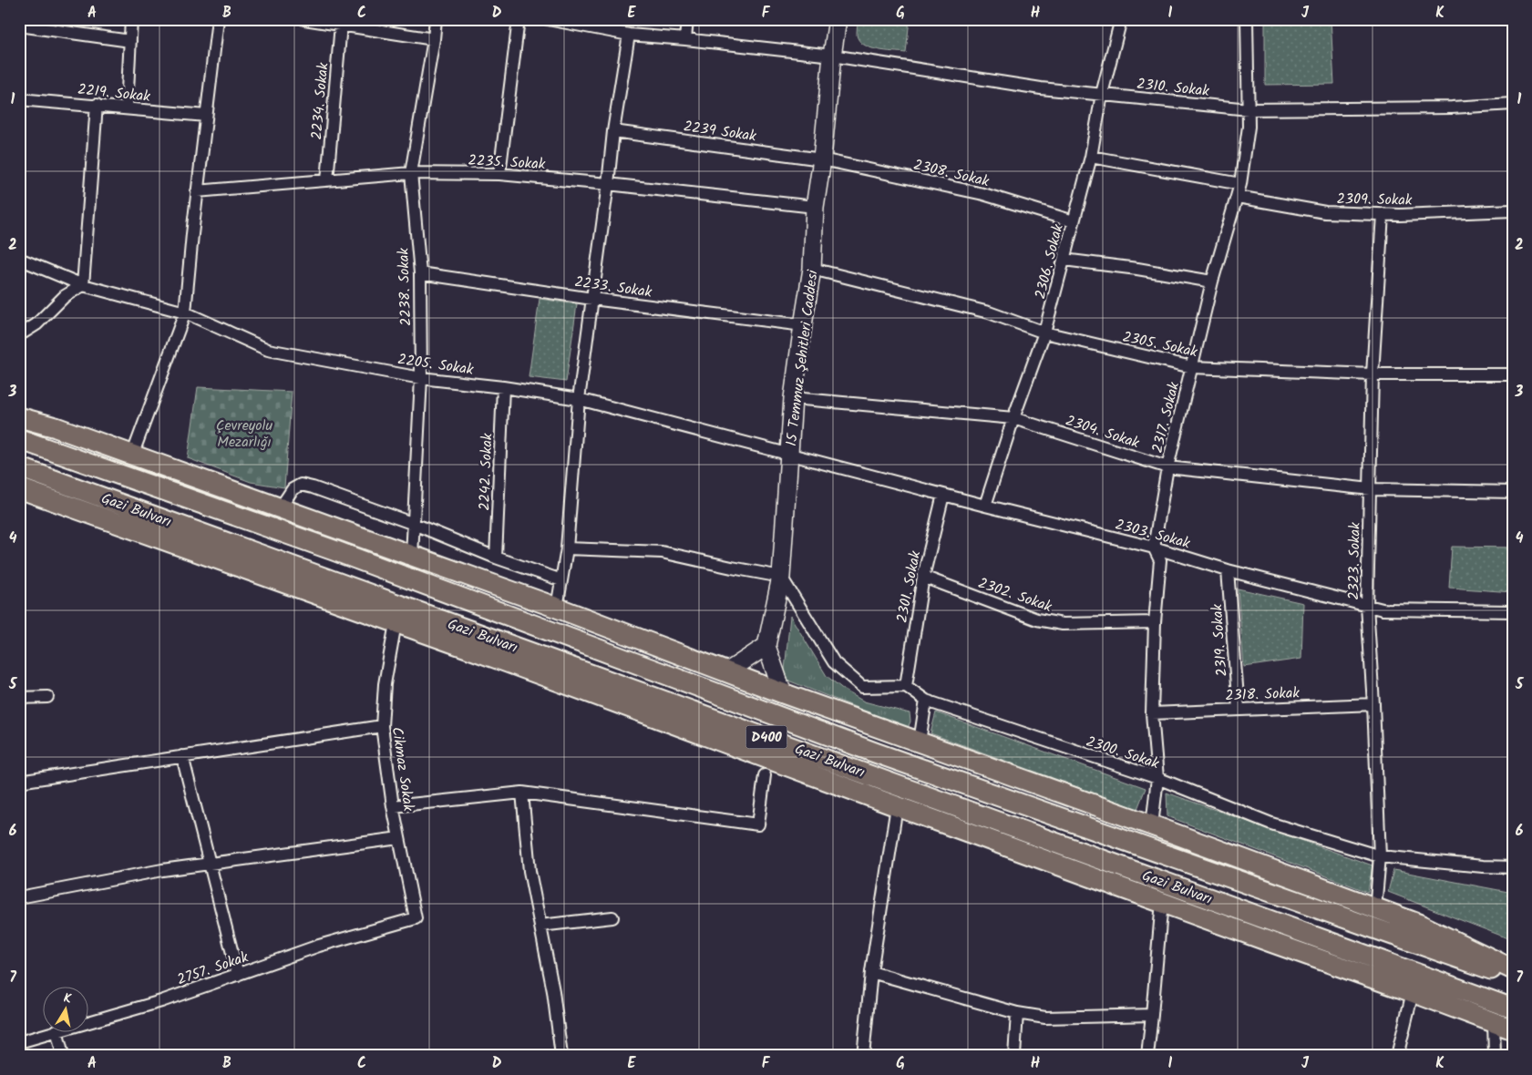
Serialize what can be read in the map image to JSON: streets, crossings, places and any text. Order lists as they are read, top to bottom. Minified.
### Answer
{"streets":{"highway":["Gazi Bulvarı","D400"],"main road":["15 Temmuz Şehitleri Caddesi"],"street":["2310. Sokak","2219. Sokak","2234. Sokak","2239 Sokak","2235. Sokak","2308. Sokak","2309. Sokak","2306. Sokak","2233. Sokak","2238. Sokak","2305. Sokak","2205. Sokak","2317. Sokak","2304. Sokak","2242. Sokak","2303. Sokak","2323. Sokak","2301. Sokak","2302. Sokak","2319. Sokak","2318. Sokak","2300. Sokak","Cikmaz Sokak","2757. Sokak"]},"crossings":[["2310. Sokak","2306. Sokak"],["2310. Sokak","15 Temmuz Şehitleri Caddesi"],["2310. Sokak","2317. Sokak"],["2234. Sokak","2235. Sokak"],["2239 Sokak","2308. Sokak"],["2239 Sokak","15 Temmuz Şehitleri Caddesi"],["2235. Sokak","2238. Sokak"],["2235. Sokak","15 Temmuz Şehitleri Caddesi"],["2308. Sokak","2306. Sokak"],["2308. Sokak","15 Temmuz Şehitleri Caddesi"],["2309. Sokak","2317. Sokak"],["2309. Sokak","2323. Sokak"],["2306. Sokak","2305. Sokak"],["2306. Sokak","2304. Sokak"],["2306. Sokak","2303. Sokak"],["2233. Sokak","2238. Sokak"],["2233. Sokak","15 Temmuz Şehitleri Caddesi"],["2238. Sokak","2205. Sokak"],["2305. Sokak","15 Temmuz Şehitleri Caddesi"],["2305. Sokak","2317. Sokak"],["2305. Sokak","2323. Sokak"],["15 Temmuz Şehitleri Caddesi","2205. Sokak"],["15 Temmuz Şehitleri Caddesi","2304. Sokak"],["15 Temmuz Şehitleri Caddesi","2303. Sokak"],["2205. Sokak","2242. Sokak"],["2205. Sokak","2303. Sokak"],["2317. Sokak","2304. Sokak"],["2317. Sokak","2303. Sokak"],["2317. Sokak","2302. Sokak"],["2317. Sokak","2318. Sokak"],["2317. Sokak","2300. Sokak"],["2304. Sokak","2323. Sokak"],["2303. Sokak","2323. Sokak"],["2303. Sokak","2301. Sokak"],["2303. Sokak","2319. Sokak"],["2323. Sokak","2318. Sokak"],["2323. Sokak","2300. Sokak"],["2301. Sokak","2302. Sokak"],["2301. Sokak","2300. Sokak"],["2319. Sokak","2318. Sokak"],["Cikmaz Sokak","2757. Sokak"]],"parks":["Çevreyolu Mezarlığı"],"north":"top","grid":{"columns":["A","B","C","D","E","F","G","H","I","J","K"],"rows":["1","2","3","4","5","6","7"]}}
